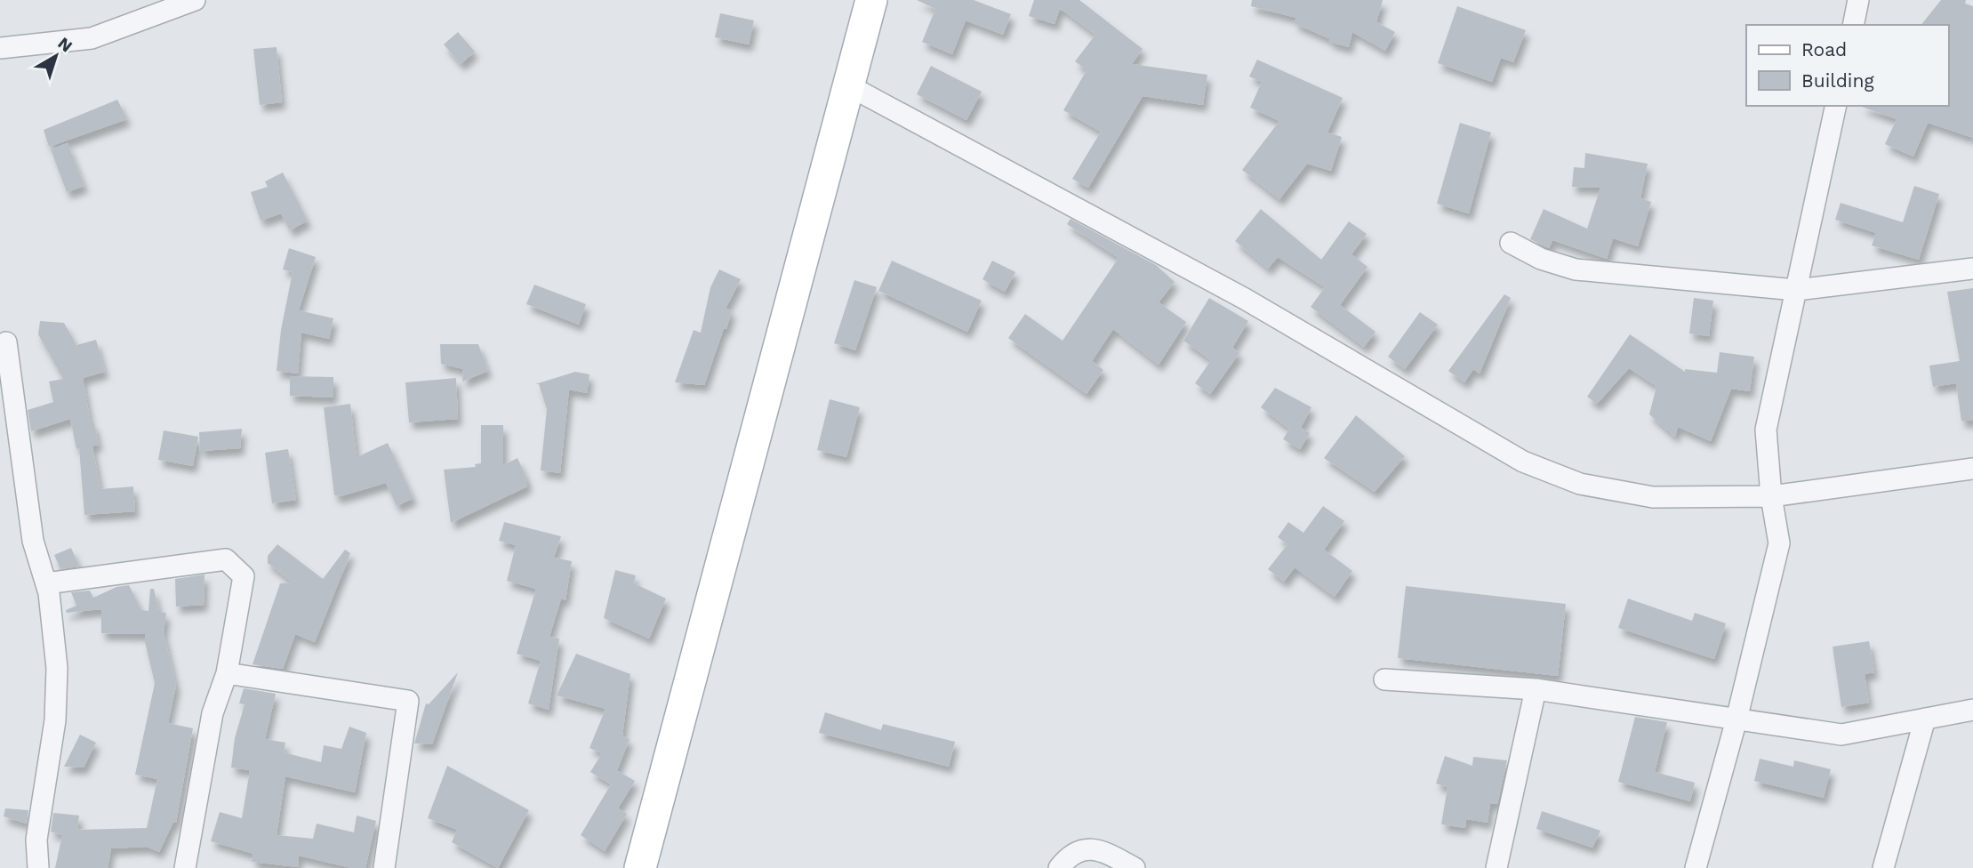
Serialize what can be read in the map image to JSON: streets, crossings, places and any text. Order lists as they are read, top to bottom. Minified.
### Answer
{"legend":["Road","Building"],"north":"top right"}
